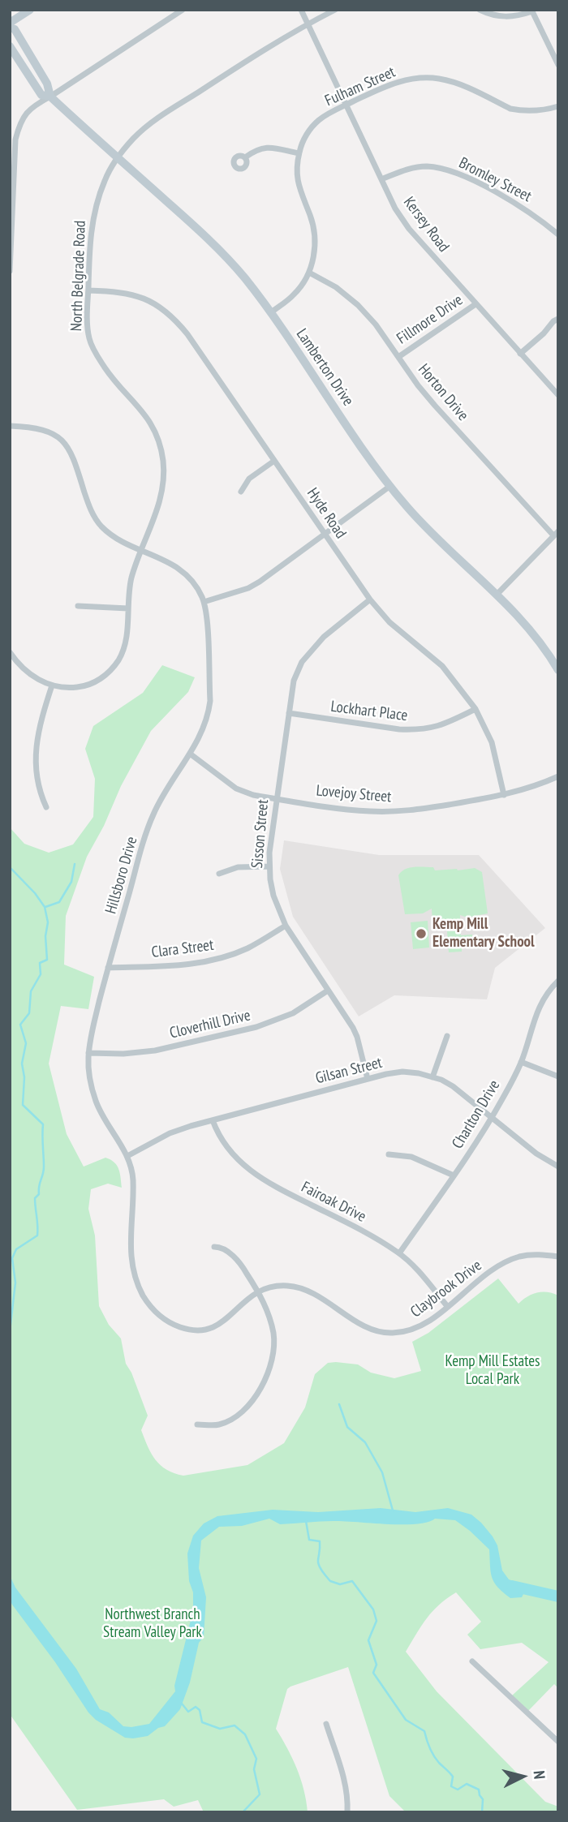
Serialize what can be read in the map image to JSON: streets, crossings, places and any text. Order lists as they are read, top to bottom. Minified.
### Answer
{"streets":{"street":["Fulham Street","Bromley Street","Kersey Road","North Belgrade Road","Fillmore Drive","Lamberton Drive","Horton Drive","Hyde Road","Lockhart Place","Lovejoy Street","Sisson Street","Hillsboro Drive","Clara Street","Cloverhill Drive","Gilsan Street","Charlton Drive","Fairoak Drive","Claybrook Drive"]},"crossings":[["Fulham Street","Kersey Road"],["Fulham Street","Lamberton Drive"],["Fulham Street","Horton Drive"],["Bromley Street","Kersey Road"],["Kersey Road","North Belgrade Road"],["Kersey Road","Fillmore Drive"],["North Belgrade Road","Lamberton Drive"],["North Belgrade Road","Hyde Road"],["North Belgrade Road","Hillsboro Drive"],["Fillmore Drive","Horton Drive"],["Hyde Road","Lockhart Place"],["Hyde Road","Lovejoy Street"],["Hyde Road","Sisson Street"],["Lockhart Place","Sisson Street"],["Lovejoy Street","Sisson Street"],["Lovejoy Street","Hillsboro Drive"],["Sisson Street","Clara Street"],["Sisson Street","Cloverhill Drive"],["Sisson Street","Gilsan Street"],["Hillsboro Drive","Clara Street"],["Hillsboro Drive","Cloverhill Drive"],["Hillsboro Drive","Gilsan Street"],["Hillsboro Drive","Claybrook Drive"],["Gilsan Street","Charlton Drive"],["Gilsan Street","Fairoak Drive"],["Charlton Drive","Fairoak Drive"],["Fairoak Drive","Claybrook Drive"]],"parks":["Kemp Mill Estates Local Park","Northwest Branch Stream Valley Park"],"places":["Kemp Mill Elementary School"],"north":"right"}
